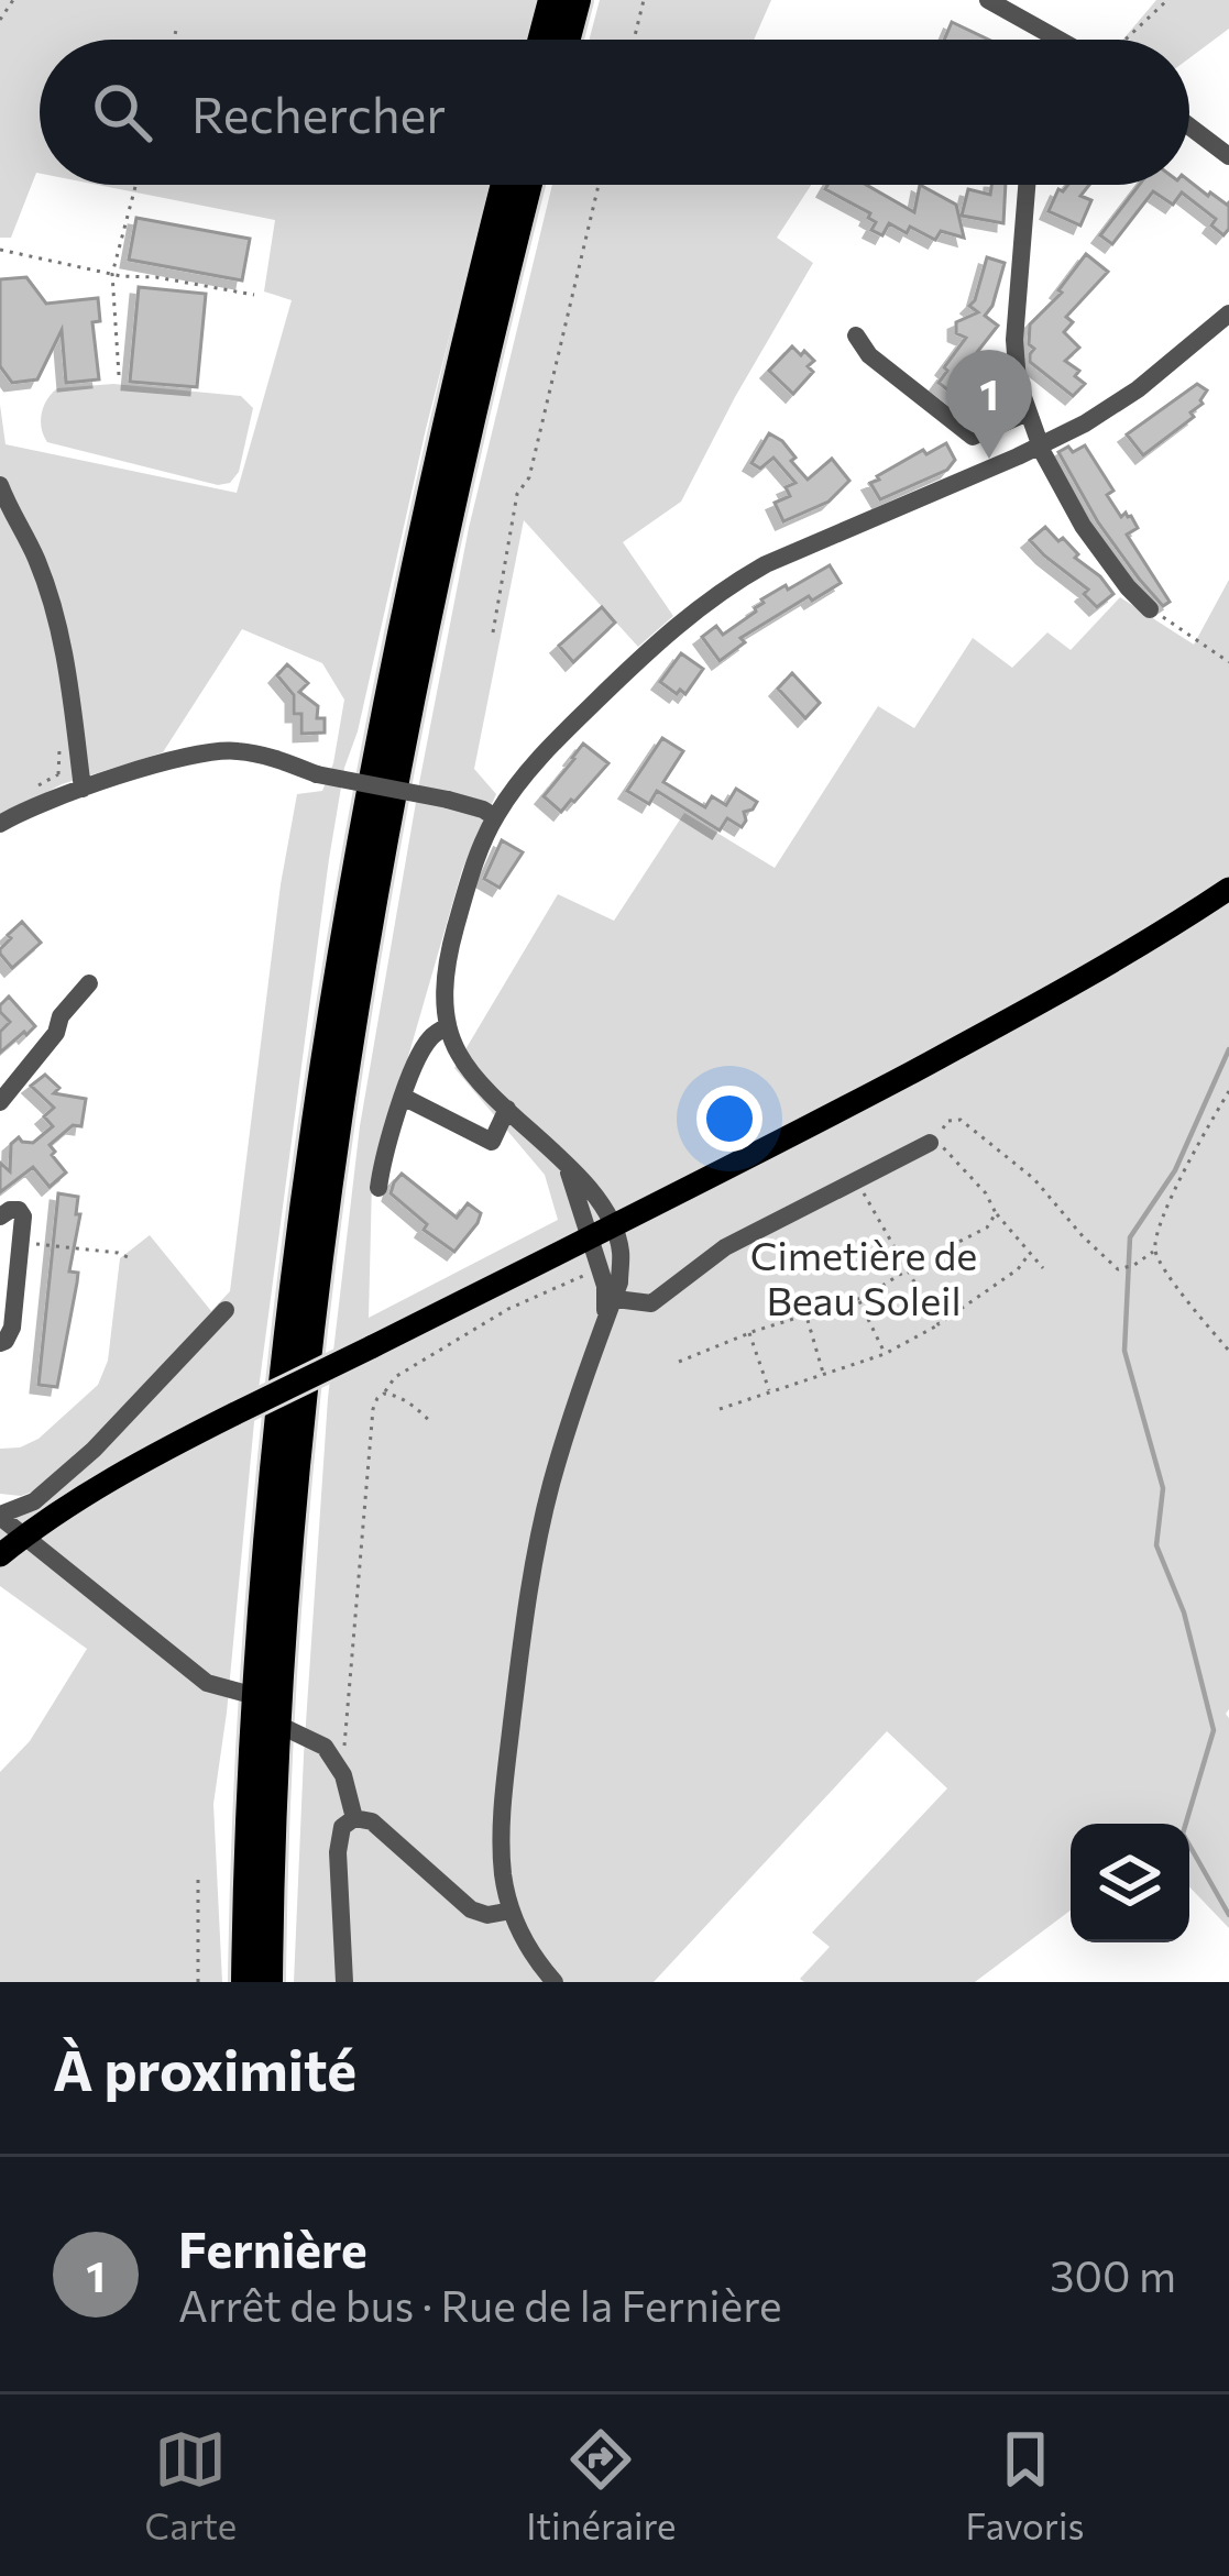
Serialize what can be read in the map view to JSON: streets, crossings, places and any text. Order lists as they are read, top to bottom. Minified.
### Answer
{"parks":["Cimetière de Beau Soleil"],"page":{"search":"Rechercher","pins":"1","heading":"À proximité","list":[{"mark":"1","name":"Fernière","note":"Arrêt de bus · Rue de la Fernière","value":"300 m"}],"nav":["Carte","Itinéraire","Favoris"]}}
